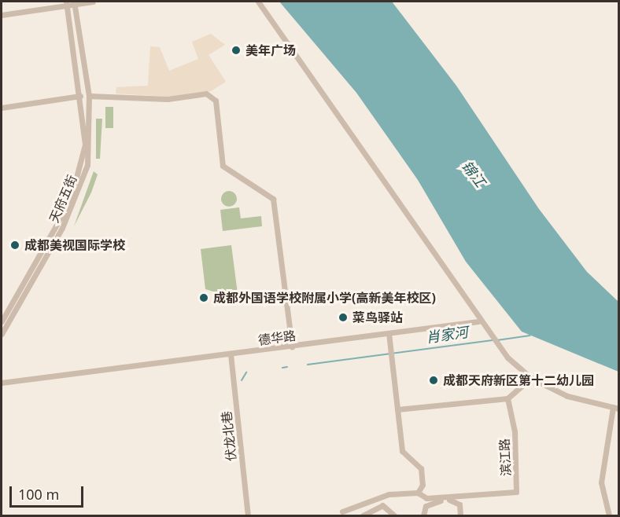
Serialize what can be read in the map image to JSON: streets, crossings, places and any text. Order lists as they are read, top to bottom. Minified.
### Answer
{"streets":{"street":["天府五街","德华路","伏龙北巷","滨江路"]},"crossings":[["德华路","伏龙北巷"]],"water":["锦江","肖家河"],"places":["美年广场","成都美视国际学校","成都外国语学校附属小学(高新美年校区)","菜鸟驿站","成都天府新区第十二幼儿园"],"scale_bar":"100 m"}
